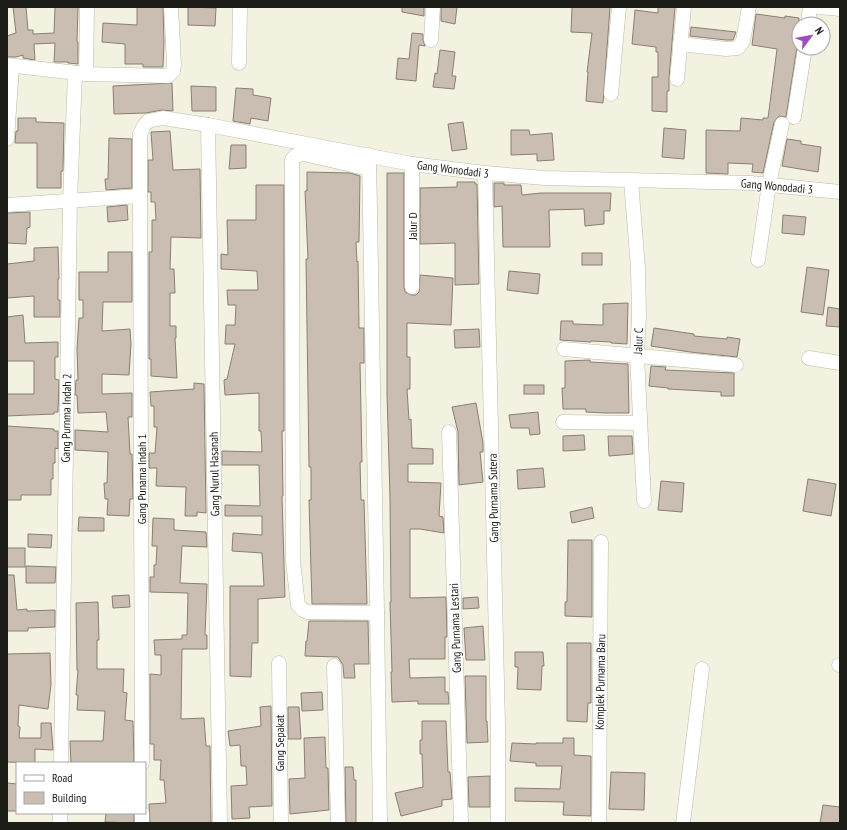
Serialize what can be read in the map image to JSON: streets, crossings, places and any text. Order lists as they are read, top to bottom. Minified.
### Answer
{"streets":{"street":["Gang Wonodadi 3","Jalur D","Jalur C","Gang Purnma Indah 2","Gang Nurul Hasanah","Gang Punama Indah 1","Gang Purnama Sutera","Gang Purnama Lestari","Komplek Purnama Baru","Gang Sepakat"]},"crossings":[["Gang Wonodadi 3","Jalur D"],["Gang Wonodadi 3","Jalur C"],["Gang Wonodadi 3","Gang Nurul Hasanah"],["Gang Wonodadi 3","Gang Punama Indah 1"],["Gang Wonodadi 3","Gang Purnama Sutera"]],"legend":["Road","Building"],"north":"top right"}
